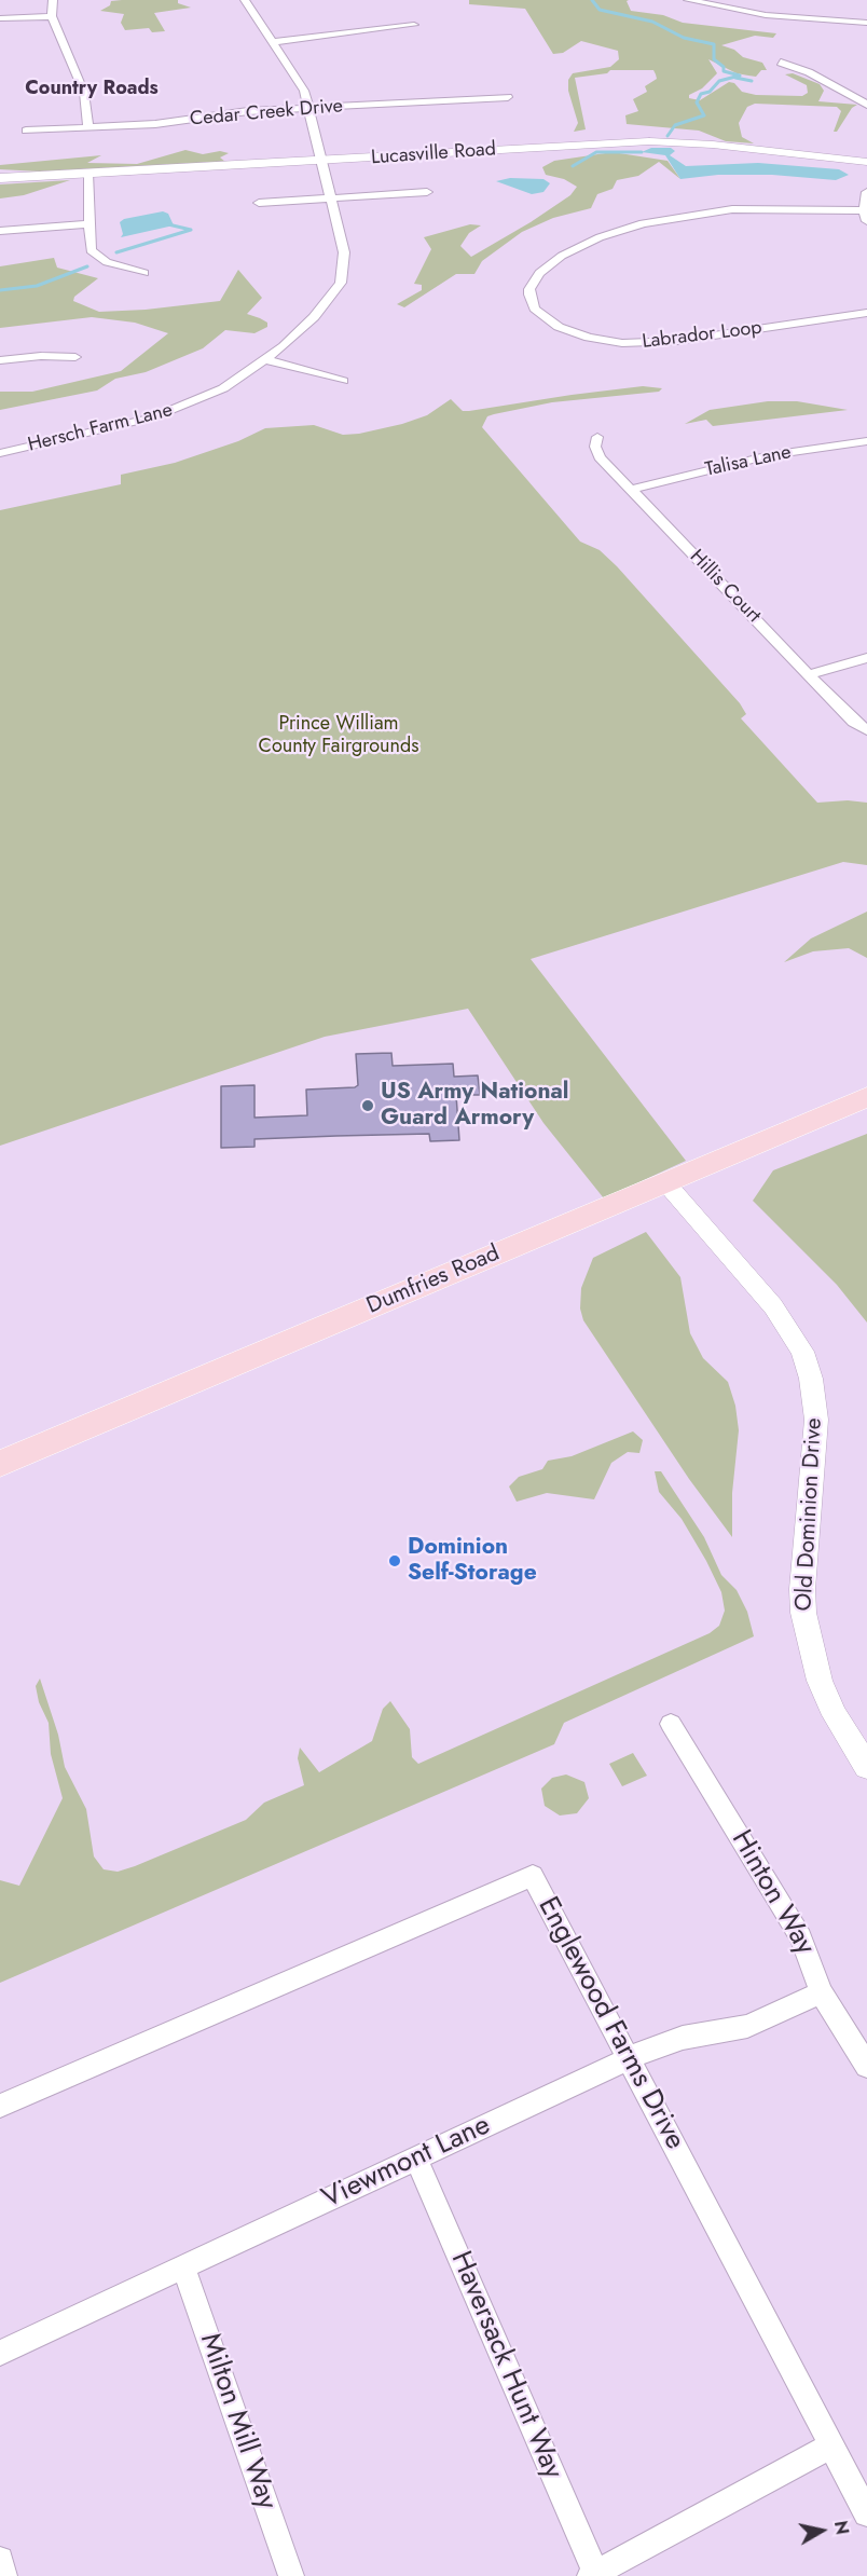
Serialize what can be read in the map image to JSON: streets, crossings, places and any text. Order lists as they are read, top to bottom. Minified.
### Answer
{"streets":{"main road":["Dumfries Road"],"street":["Cedar Creek Drive","Lucasville Road","Labrador Loop","Hersch Farm Lane","Talisa Lane","Hillis Court","Old Dominion Drive","Hinton Way","Englewood Farms Drive","Viewmont Lane","Haversack Hunt Way","Milton Mill Way"]},"crossings":[["Cedar Creek Drive","Hersch Farm Lane"],["Lucasville Road","Hersch Farm Lane"],["Talisa Lane","Hillis Court"],["Dumfries Road","Old Dominion Drive"],["Hinton Way","Viewmont Lane"],["Englewood Farms Drive","Viewmont Lane"],["Viewmont Lane","Haversack Hunt Way"],["Viewmont Lane","Milton Mill Way"]],"districts":["Country Roads"],"parks":["Prince William County Fairgrounds"],"places":["US Army National Guard Armory","Dominion Self-Storage"],"north":"right"}
